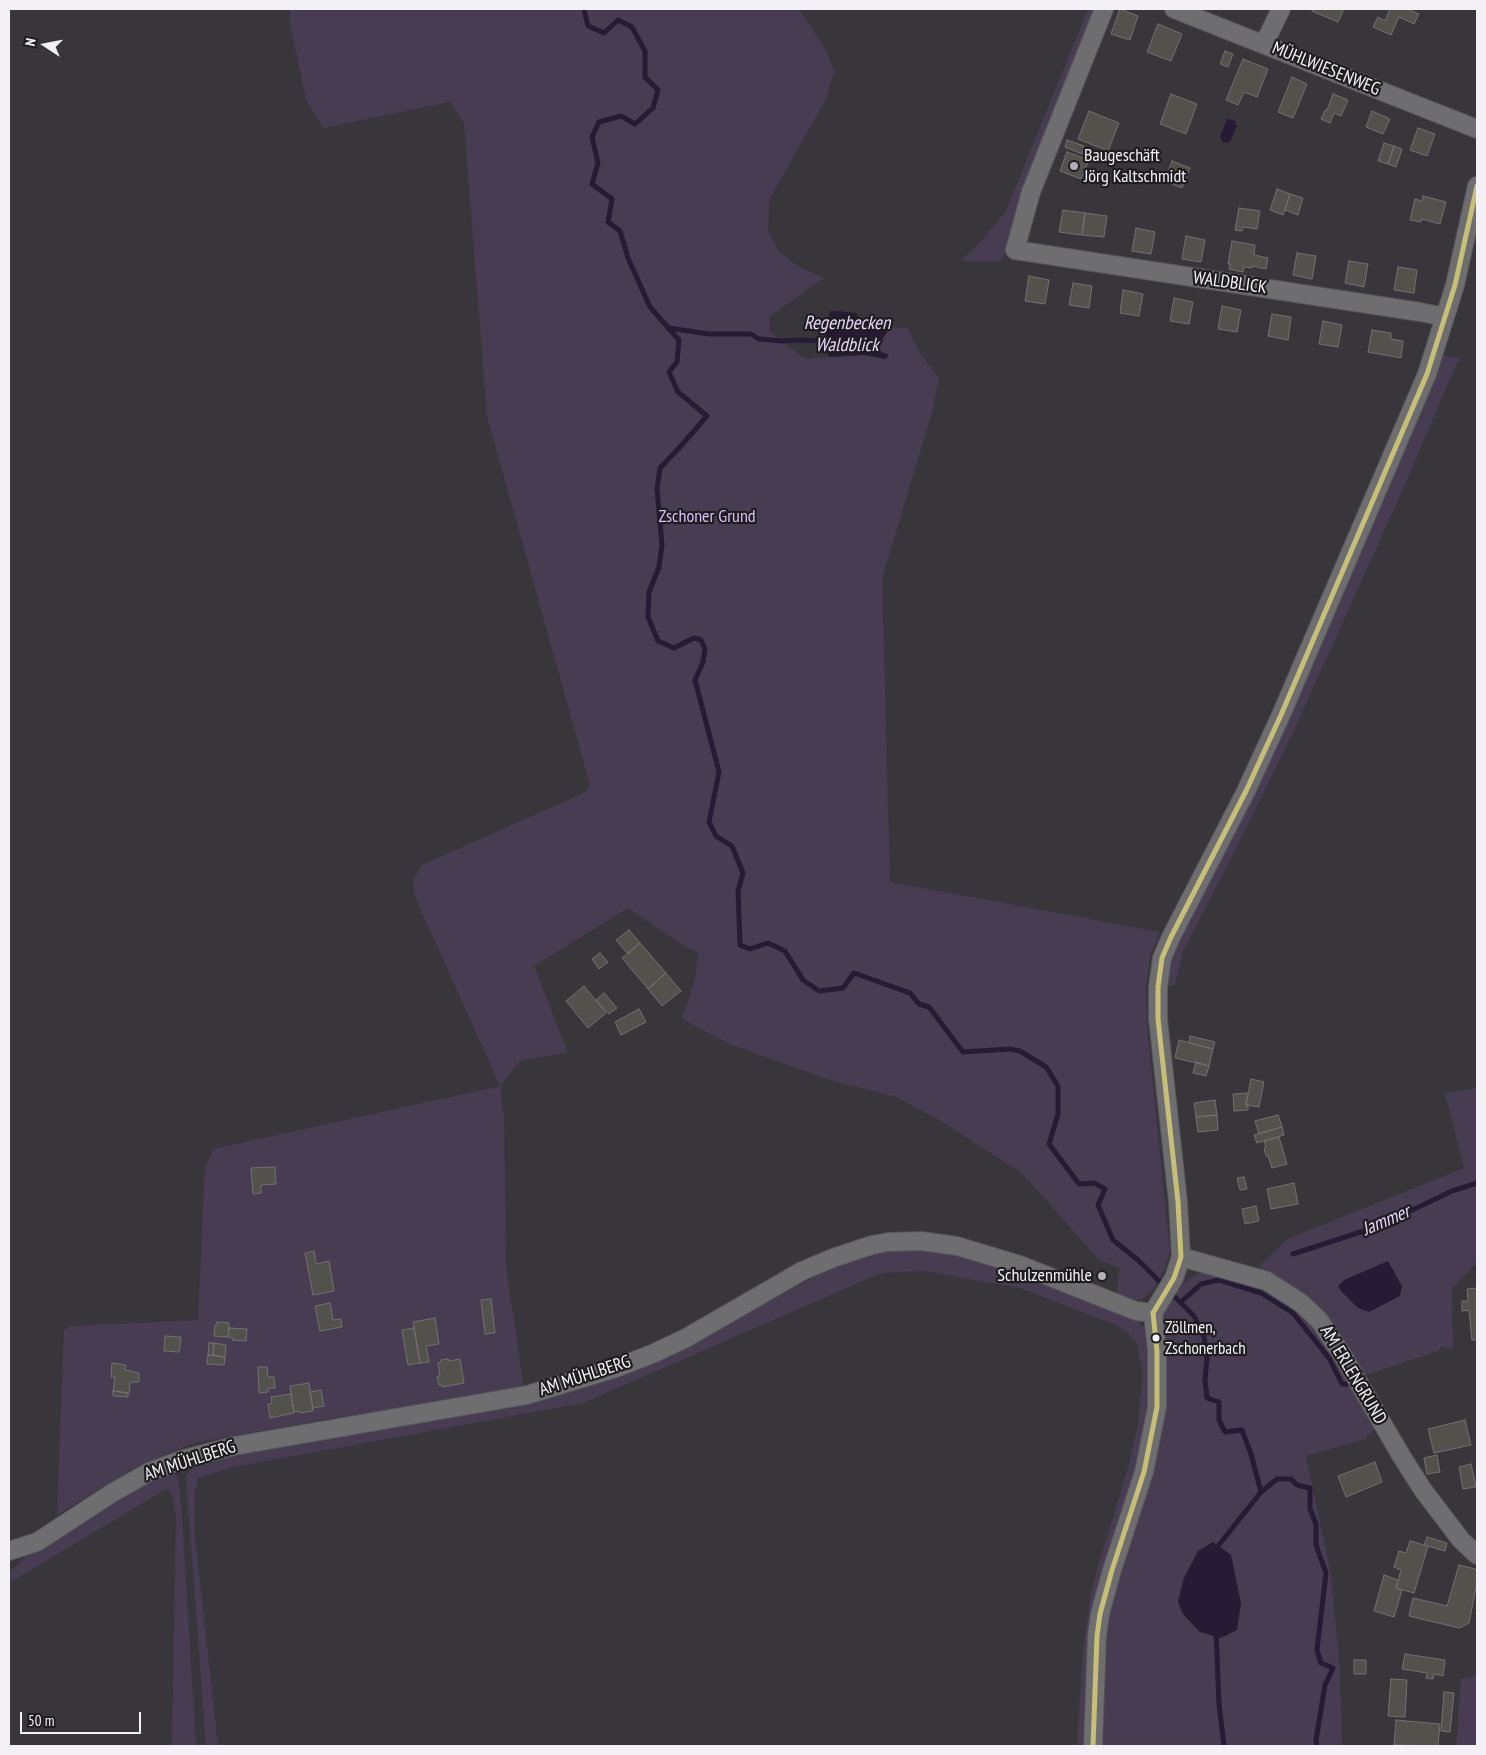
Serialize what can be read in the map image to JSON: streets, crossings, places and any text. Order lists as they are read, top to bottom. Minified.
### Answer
{"streets":{"street":["MÜHLWIESENWEG","WALDBLICK","AM ERLENGRUND","AM MÜHLBERG"]},"water":["Regenbecken Waldblick","Jammer"],"parks":["Zschoner Grund"],"places":["Baugeschäft Jörg Kaltschmidt","Schulzenmühle","Zöllmen, Zschonerbach"],"scale_bar":"50 m","north":"left"}
